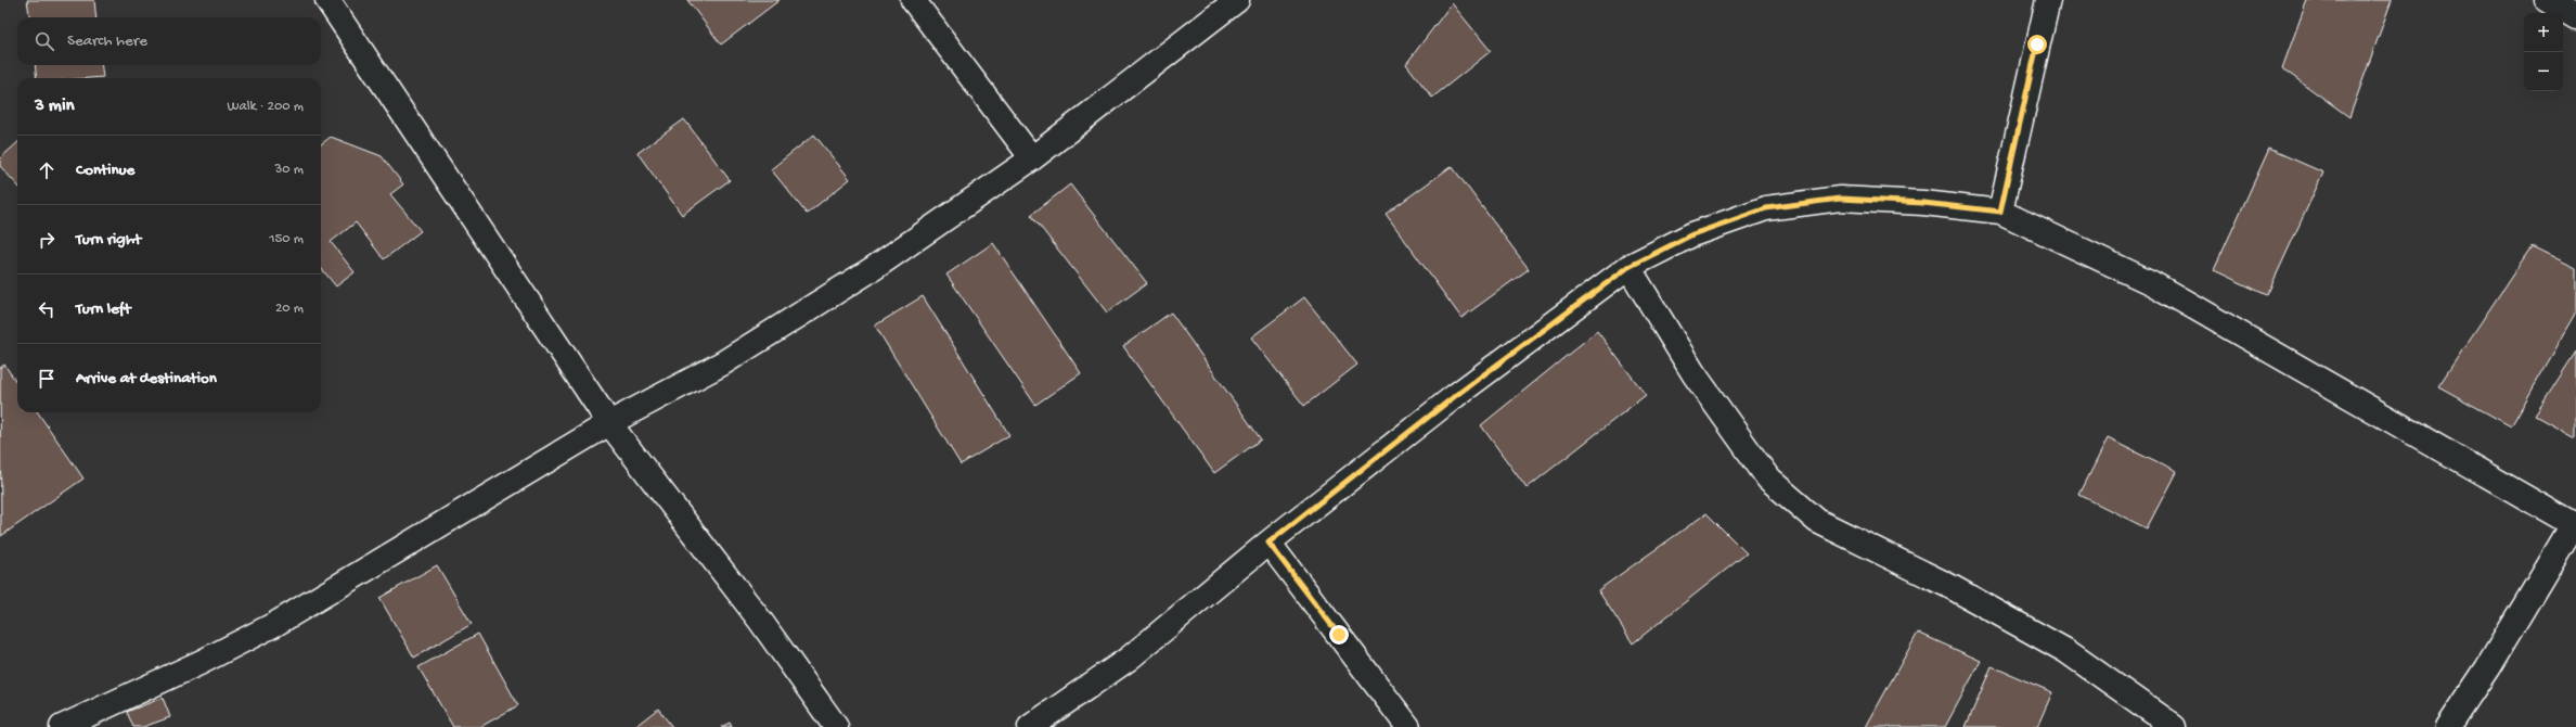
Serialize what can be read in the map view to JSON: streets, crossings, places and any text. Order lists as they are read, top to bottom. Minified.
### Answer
{"page":{"map_buttons":["+","−"],"search":"Search here","heading":["3 min","Walk · 200 m"],"list":[["Continue","30 m"],["Turn right","150 m"],["Turn left","20 m"],"Arrive at destination"]}}
